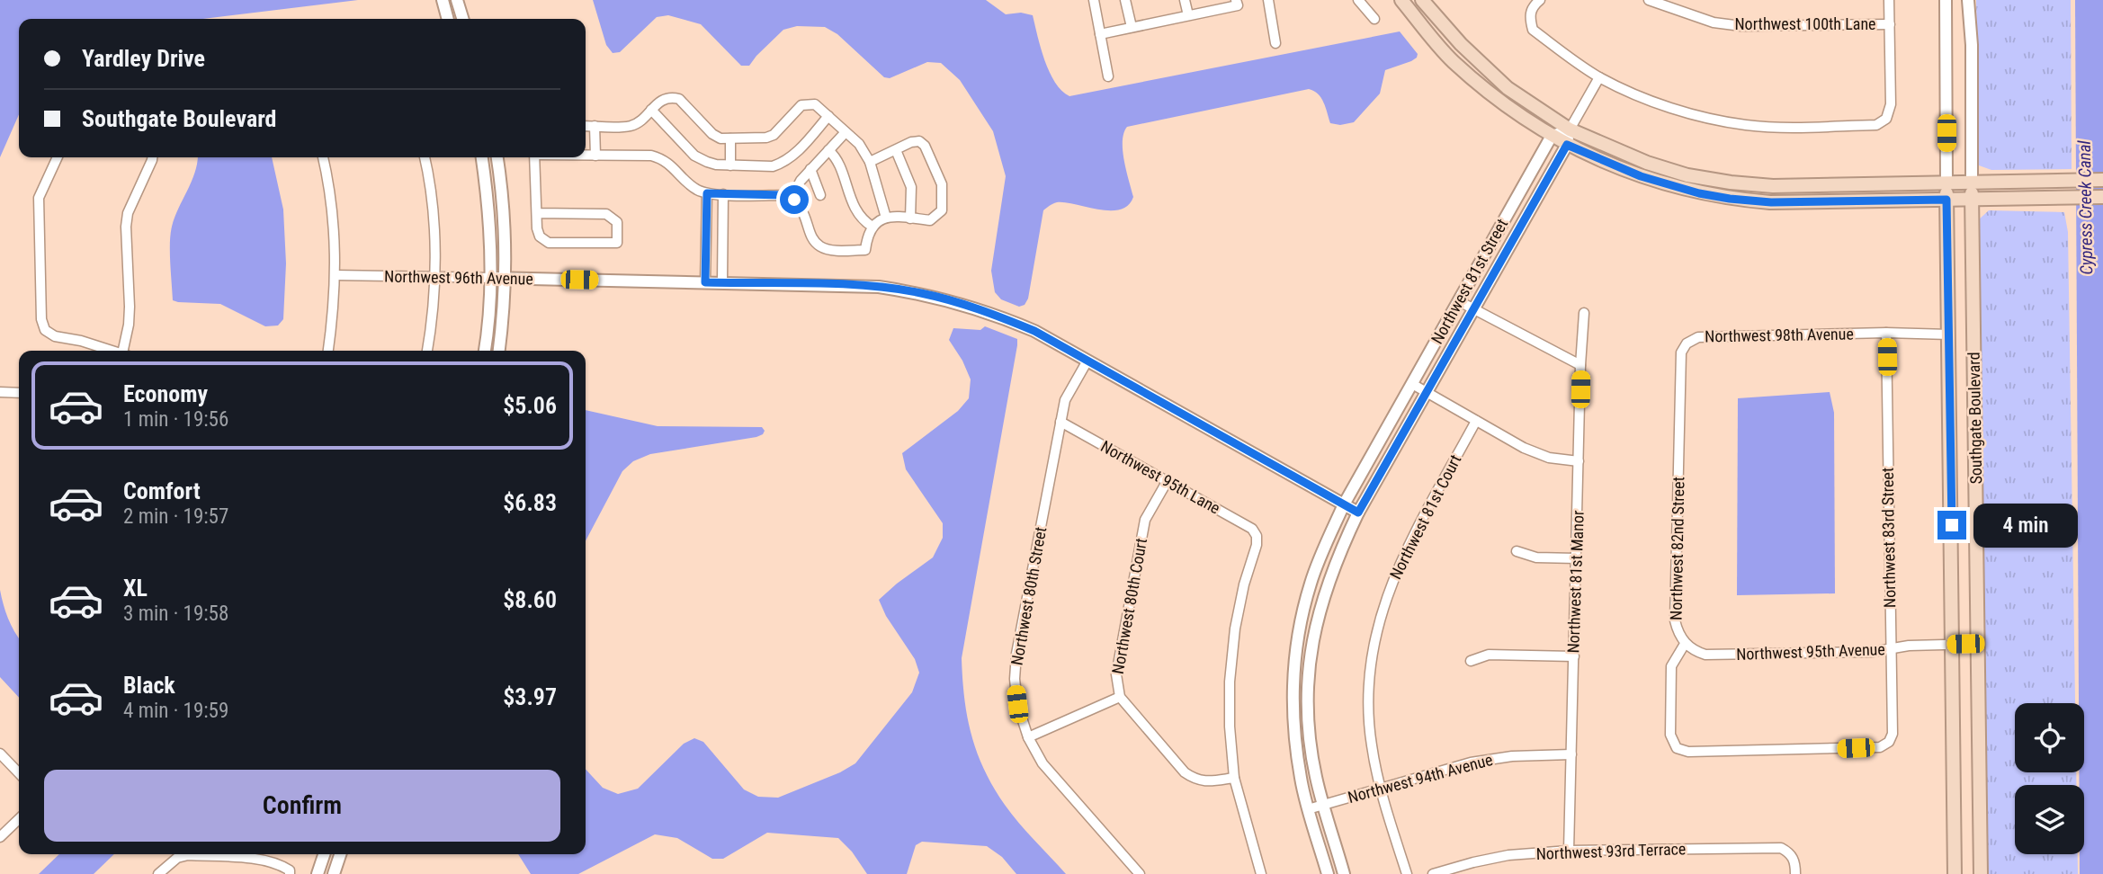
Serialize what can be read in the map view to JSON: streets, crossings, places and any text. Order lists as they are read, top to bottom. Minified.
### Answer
{"streets":{"main road":["Southgate Boulevard"],"street":["Northwest 100th Lane","Northwest 96th Avenue","Northwest 81st Street","Northwest 98th Avenue","Northwest 95th Lane","Northwest 81st Court","Northwest 83rd Street","Northwest 82nd Street","Northwest 81st Manor","Northwest 80th Street","Northwest 80th Court","Northwest 95th Avenue","Northwest 94th Avenue","Northwest 93rd Terrace"]},"crossings":[["Northwest 96th Avenue","Northwest 81st Street"],["Northwest 96th Avenue","Northwest 80th Street"],["Northwest 81st Street","Northwest 94th Avenue"],["Northwest 98th Avenue","Southgate Boulevard"],["Northwest 98th Avenue","Northwest 83rd Street"],["Northwest 98th Avenue","Northwest 82nd Street"],["Southgate Boulevard","Northwest 95th Avenue"],["Northwest 95th Lane","Northwest 80th Street"],["Northwest 95th Lane","Northwest 80th Court"],["Northwest 81st Court","Northwest 94th Avenue"],["Northwest 83rd Street","Northwest 82nd Street"],["Northwest 83rd Street","Northwest 95th Avenue"],["Northwest 82nd Street","Northwest 95th Avenue"],["Northwest 81st Manor","Northwest 94th Avenue"],["Northwest 81st Manor","Northwest 93rd Terrace"]],"water":["Cypress Creek Canal"],"page":{"banner":["Yardley Drive","Southgate Boulevard"],"list":[{"name":"Economy","note":"1 min · 19:56","value":"$5.06"},{"name":"Comfort","note":"2 min · 19:57","value":"$6.83"},{"name":"XL","note":"3 min · 19:58","value":"$8.60"},{"name":"Black","note":"4 min · 19:59","value":"$3.97"}],"bubble":"4 min","buttons":"Confirm"}}
